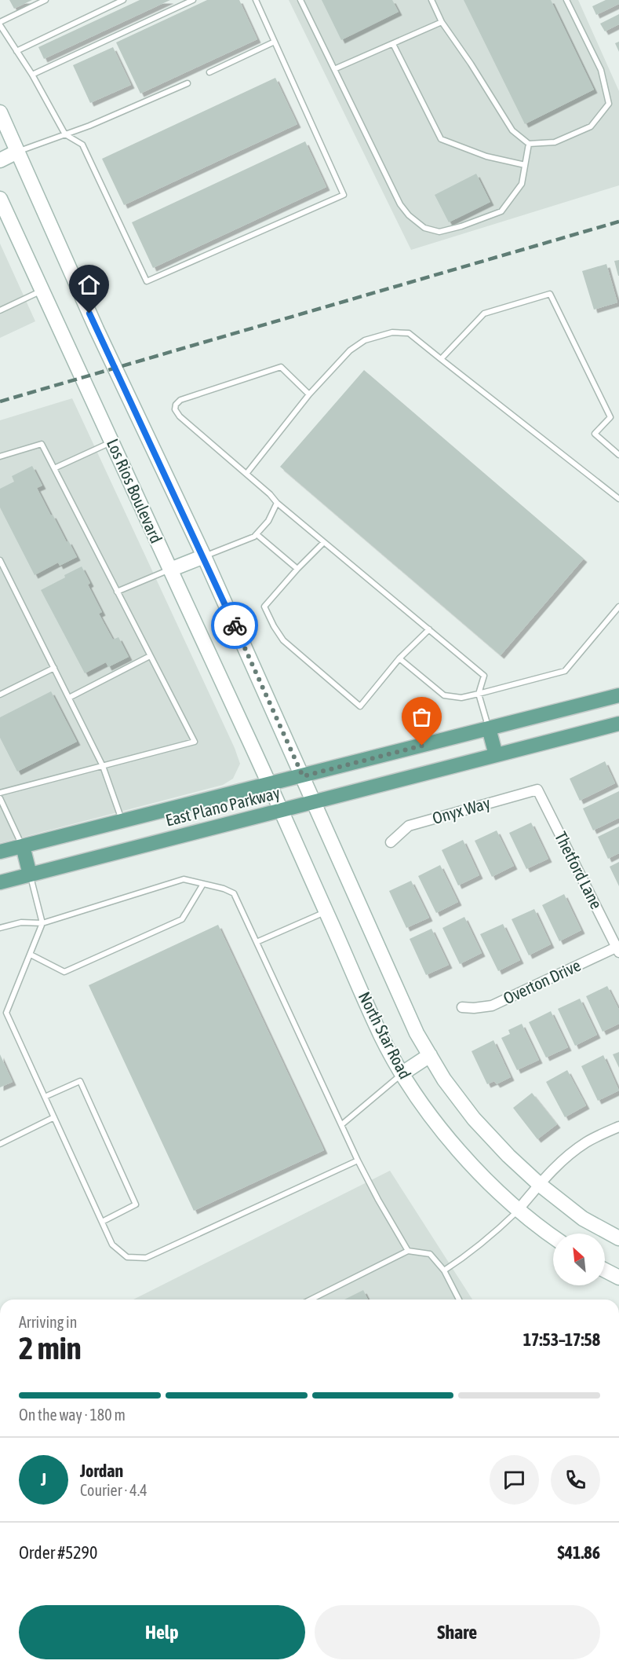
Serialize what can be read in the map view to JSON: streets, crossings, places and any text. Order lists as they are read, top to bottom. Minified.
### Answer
{"streets":{"main road":["Los Rios Boulevard","East Plano Parkway","North Star Road"],"street":["Onyx Way","Thetford Lane","Overton Drive"]},"crossings":[["Los Rios Boulevard","East Plano Parkway"],["Los Rios Boulevard","North Star Road"],["East Plano Parkway","North Star Road"],["Onyx Way","Thetford Lane"],["Thetford Lane","Overton Drive"]],"north":"top left","page":{"heading":["2 min","Arriving in","17:53–17:58"],"panel":["Jordan","Courier · 4.4","Order #5290","$41.86"],"bar":"On the way · 180 m","round":"J","buttons":["Help","Share"]}}
